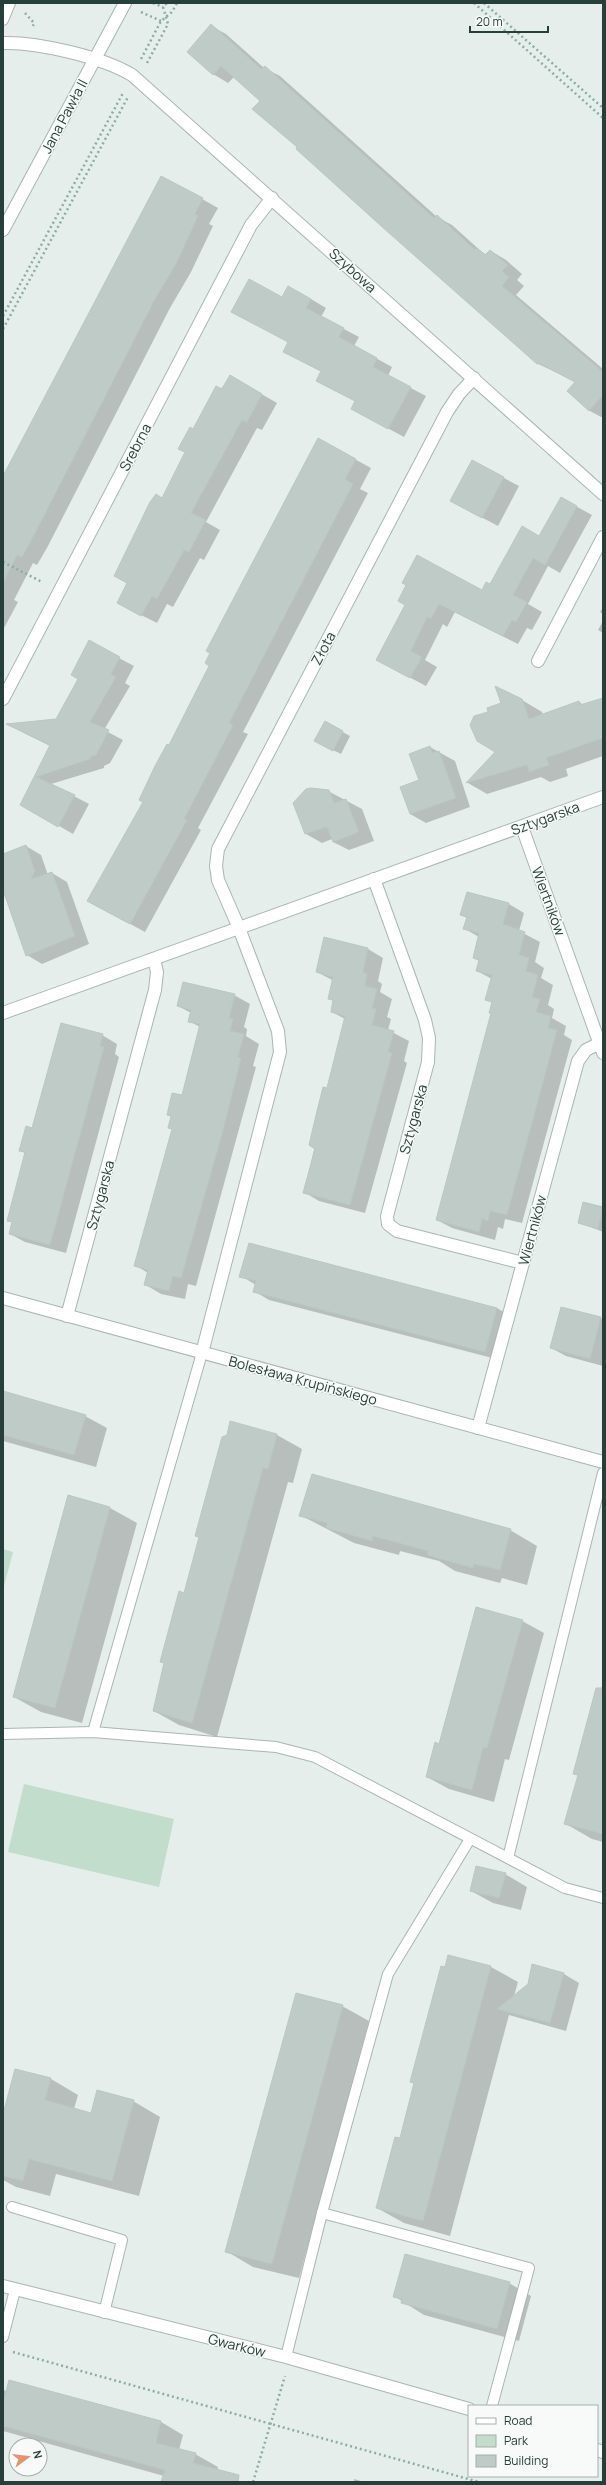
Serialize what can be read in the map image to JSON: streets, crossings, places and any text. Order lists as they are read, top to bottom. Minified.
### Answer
{"streets":{"street":["Jana Pawła II","Szybowa","Srebrna","Złota","Sztygarska","Wiertników","Bolesława Krupińskiego","Gwarków"]},"crossings":[["Jana Pawła II","Szybowa"],["Szybowa","Srebrna"],["Szybowa","Złota"],["Złota","Sztygarska"],["Sztygarska","Wiertników"],["Sztygarska","Bolesława Krupińskiego"],["Wiertników","Bolesława Krupińskiego"]],"legend":["Road","Park","Building"],"scale_bar":"20 m","north":"right"}
